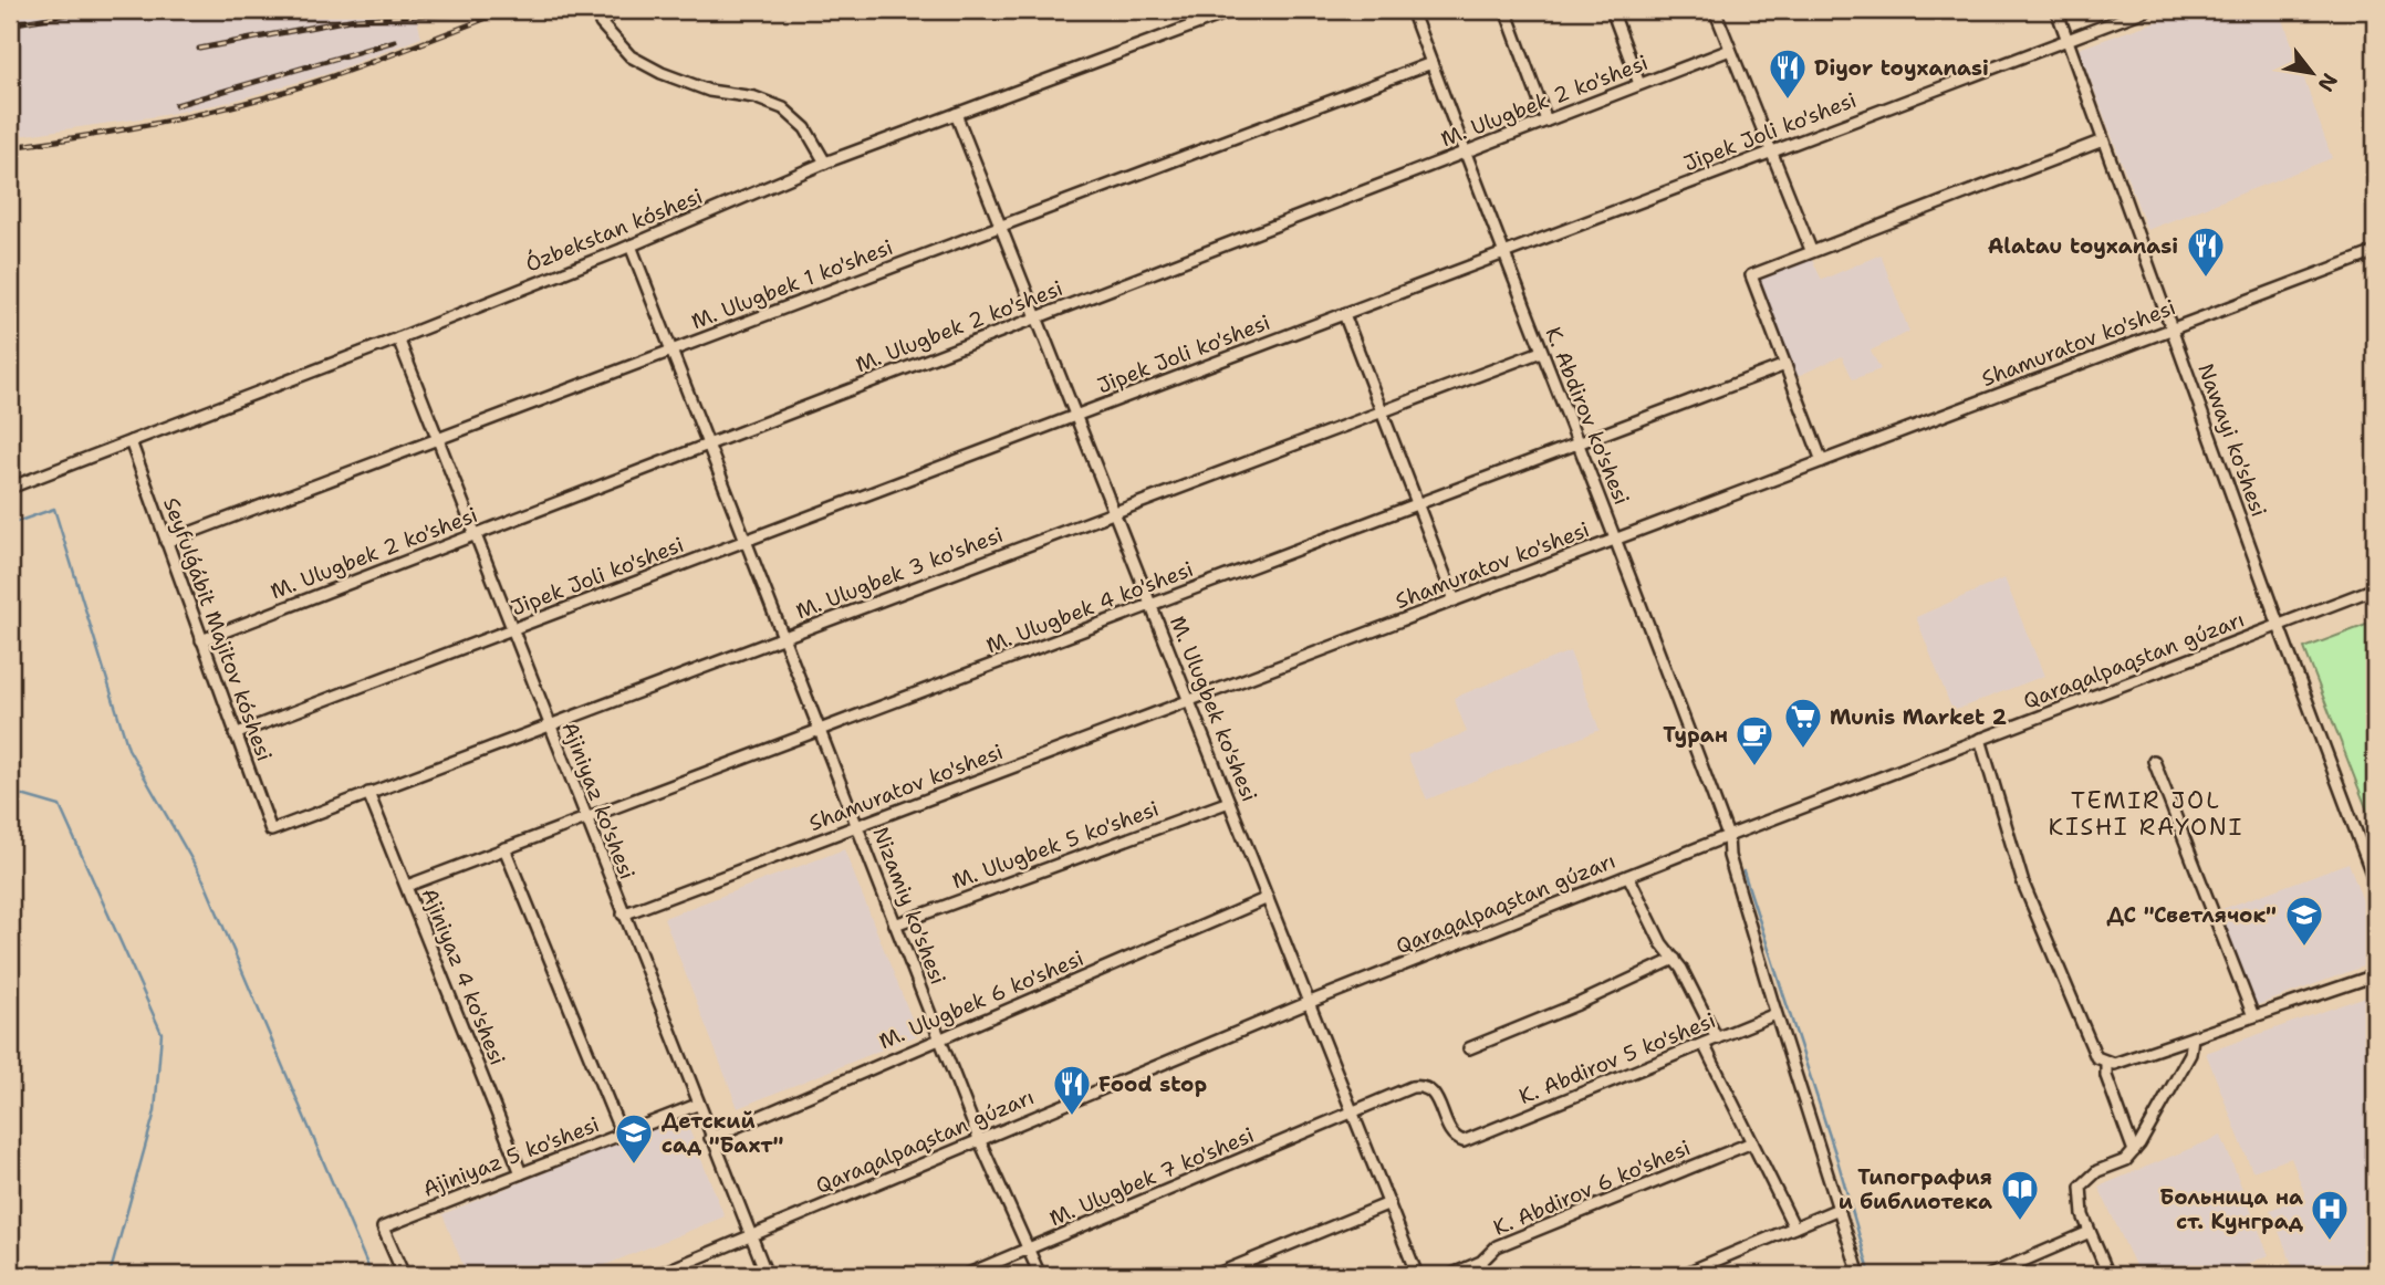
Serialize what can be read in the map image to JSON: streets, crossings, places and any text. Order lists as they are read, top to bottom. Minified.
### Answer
{"streets":{"street":["M. Ulugbek 2 ko'shesi","Jipek Joli ko'shesi","Ózbekstan kóshesi","M. Ulugbek 1 ko'shesi","Shamuratov ko'shesi","K. Abdirov ko'shesi","Nawayi ko'shesi","M. Ulugbek 3 ko'shesi","M. Ulugbek 4 ko'shesi","Seyfulǵábit Majitov kóshesi","Qaraqalpaqstan gúzarı","M. Ulugbek ko'shesi","Ajiniyaz ko'shesi","M. Ulugbek 5 ko'shesi","Nizamiy ko'shesi","Ajiniyaz 4 ko'shesi","M. Ulugbek 6 ko'shesi","K. Abdirov 5 ko'shesi","Ajiniyaz 5 ko'shesi","M. Ulugbek 7 ko'shesi","K. Abdirov 6 ko'shesi"]},"crossings":[["M. Ulugbek 2 ko'shesi","K. Abdirov ko'shesi"],["M. Ulugbek 2 ko'shesi","Seyfulǵábit Majitov kóshesi"],["M. Ulugbek 2 ko'shesi","M. Ulugbek ko'shesi"],["M. Ulugbek 2 ko'shesi","Ajiniyaz ko'shesi"],["M. Ulugbek 2 ko'shesi","Nizamiy ko'shesi"],["Jipek Joli ko'shesi","K. Abdirov ko'shesi"],["Jipek Joli ko'shesi","Nawayi ko'shesi"],["Jipek Joli ko'shesi","Seyfulǵábit Majitov kóshesi"],["Jipek Joli ko'shesi","M. Ulugbek ko'shesi"],["Jipek Joli ko'shesi","Ajiniyaz ko'shesi"],["Jipek Joli ko'shesi","Nizamiy ko'shesi"],["Ózbekstan kóshesi","Seyfulǵábit Majitov kóshesi"],["Ózbekstan kóshesi","M. Ulugbek ko'shesi"],["Ózbekstan kóshesi","Ajiniyaz ko'shesi"],["Ózbekstan kóshesi","Nizamiy ko'shesi"],["M. Ulugbek 1 ko'shesi","K. Abdirov ko'shesi"],["M. Ulugbek 1 ko'shesi","Seyfulǵábit Majitov kóshesi"],["M. Ulugbek 1 ko'shesi","M. Ulugbek ko'shesi"],["M. Ulugbek 1 ko'shesi","Ajiniyaz ko'shesi"],["M. Ulugbek 1 ko'shesi","Nizamiy ko'shesi"],["Shamuratov ko'shesi","K. Abdirov ko'shesi"],["Shamuratov ko'shesi","Nawayi ko'shesi"],["Shamuratov ko'shesi","M. Ulugbek ko'shesi"],["Shamuratov ko'shesi","Ajiniyaz ko'shesi"],["Shamuratov ko'shesi","Nizamiy ko'shesi"],["K. Abdirov ko'shesi","M. Ulugbek 3 ko'shesi"],["K. Abdirov ko'shesi","M. Ulugbek 4 ko'shesi"],["K. Abdirov ko'shesi","Qaraqalpaqstan gúzarı"],["K. Abdirov ko'shesi","K. Abdirov 5 ko'shesi"],["Nawayi ko'shesi","Qaraqalpaqstan gúzarı"],["M. Ulugbek 3 ko'shesi","Seyfulǵábit Majitov kóshesi"],["M. Ulugbek 3 ko'shesi","M. Ulugbek ko'shesi"],["M. Ulugbek 3 ko'shesi","Ajiniyaz ko'shesi"],["M. Ulugbek 3 ko'shesi","Nizamiy ko'shesi"],["M. Ulugbek 3 ko'shesi","Ajiniyaz 4 ko'shesi"],["M. Ulugbek 4 ko'shesi","M. Ulugbek ko'shesi"],["M. Ulugbek 4 ko'shesi","Ajiniyaz ko'shesi"],["M. Ulugbek 4 ko'shesi","Nizamiy ko'shesi"],["M. Ulugbek 4 ko'shesi","Ajiniyaz 4 ko'shesi"],["Qaraqalpaqstan gúzarı","M. Ulugbek ko'shesi"],["Qaraqalpaqstan gúzarı","Ajiniyaz ko'shesi"],["Qaraqalpaqstan gúzarı","Nizamiy ko'shesi"],["M. Ulugbek ko'shesi","M. Ulugbek 5 ko'shesi"],["M. Ulugbek ko'shesi","M. Ulugbek 6 ko'shesi"],["M. Ulugbek ko'shesi","M. Ulugbek 7 ko'shesi"],["Ajiniyaz ko'shesi","M. Ulugbek 6 ko'shesi"],["Ajiniyaz ko'shesi","Ajiniyaz 5 ko'shesi"],["M. Ulugbek 5 ko'shesi","Nizamiy ko'shesi"],["Nizamiy ko'shesi","M. Ulugbek 6 ko'shesi"],["Nizamiy ko'shesi","M. Ulugbek 7 ko'shesi"],["Ajiniyaz 4 ko'shesi","Ajiniyaz 5 ko'shesi"],["K. Abdirov 5 ko'shesi","M. Ulugbek 7 ko'shesi"]],"districts":["TEMIR JOL KISHI RAYONI"],"places":{"restaurant":["Diyor toyxanasi","Alatau toyxanasi","Food stop"],"supermarket":["Munis Market 2"],"cafe":["Туран"],"school or university":["ДС \"Светлячок\"","Детский сад \"Бахт\""],"library":["Типография и библиотека"],"hospital":["Больница на ст. Кунград"]},"north":"bottom right"}
